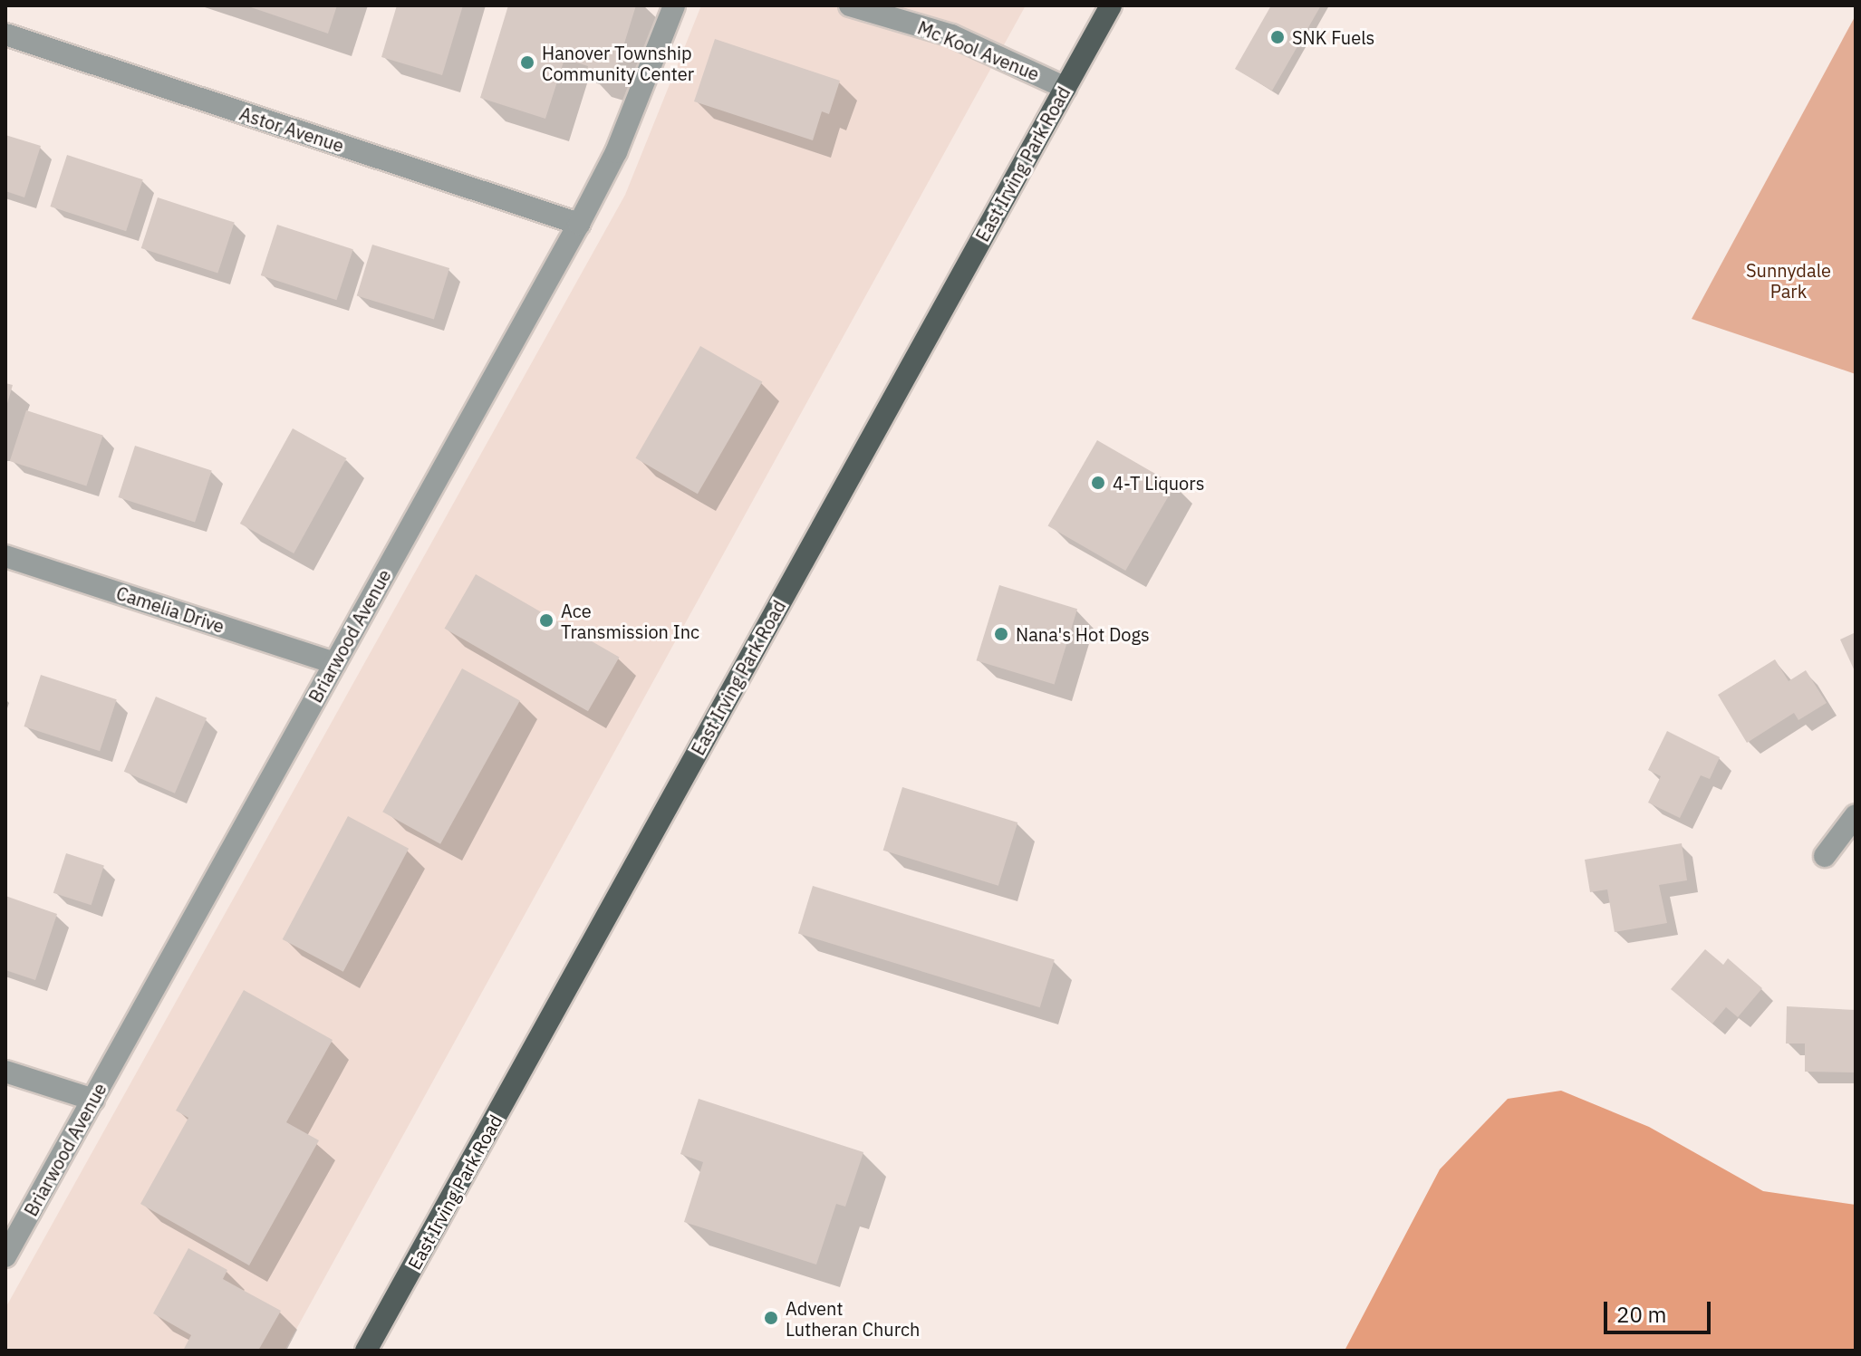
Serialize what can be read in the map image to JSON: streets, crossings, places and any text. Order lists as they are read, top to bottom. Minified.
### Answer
{"streets":{"main road":["East Irving Park Road"],"street":["Mc Kool Avenue","Astor Avenue","Camelia Drive","Briarwood Avenue"]},"crossings":[["Mc Kool Avenue","East Irving Park Road"],["Astor Avenue","Briarwood Avenue"],["Camelia Drive","Briarwood Avenue"]],"parks":["Sunnydale Park"],"places":["SNK Fuels","Hanover Township Community Center","4-T Liquors","Ace Transmission Inc","Nana's Hot Dogs","Advent Lutheran Church"],"scale_bar":"20 m"}
